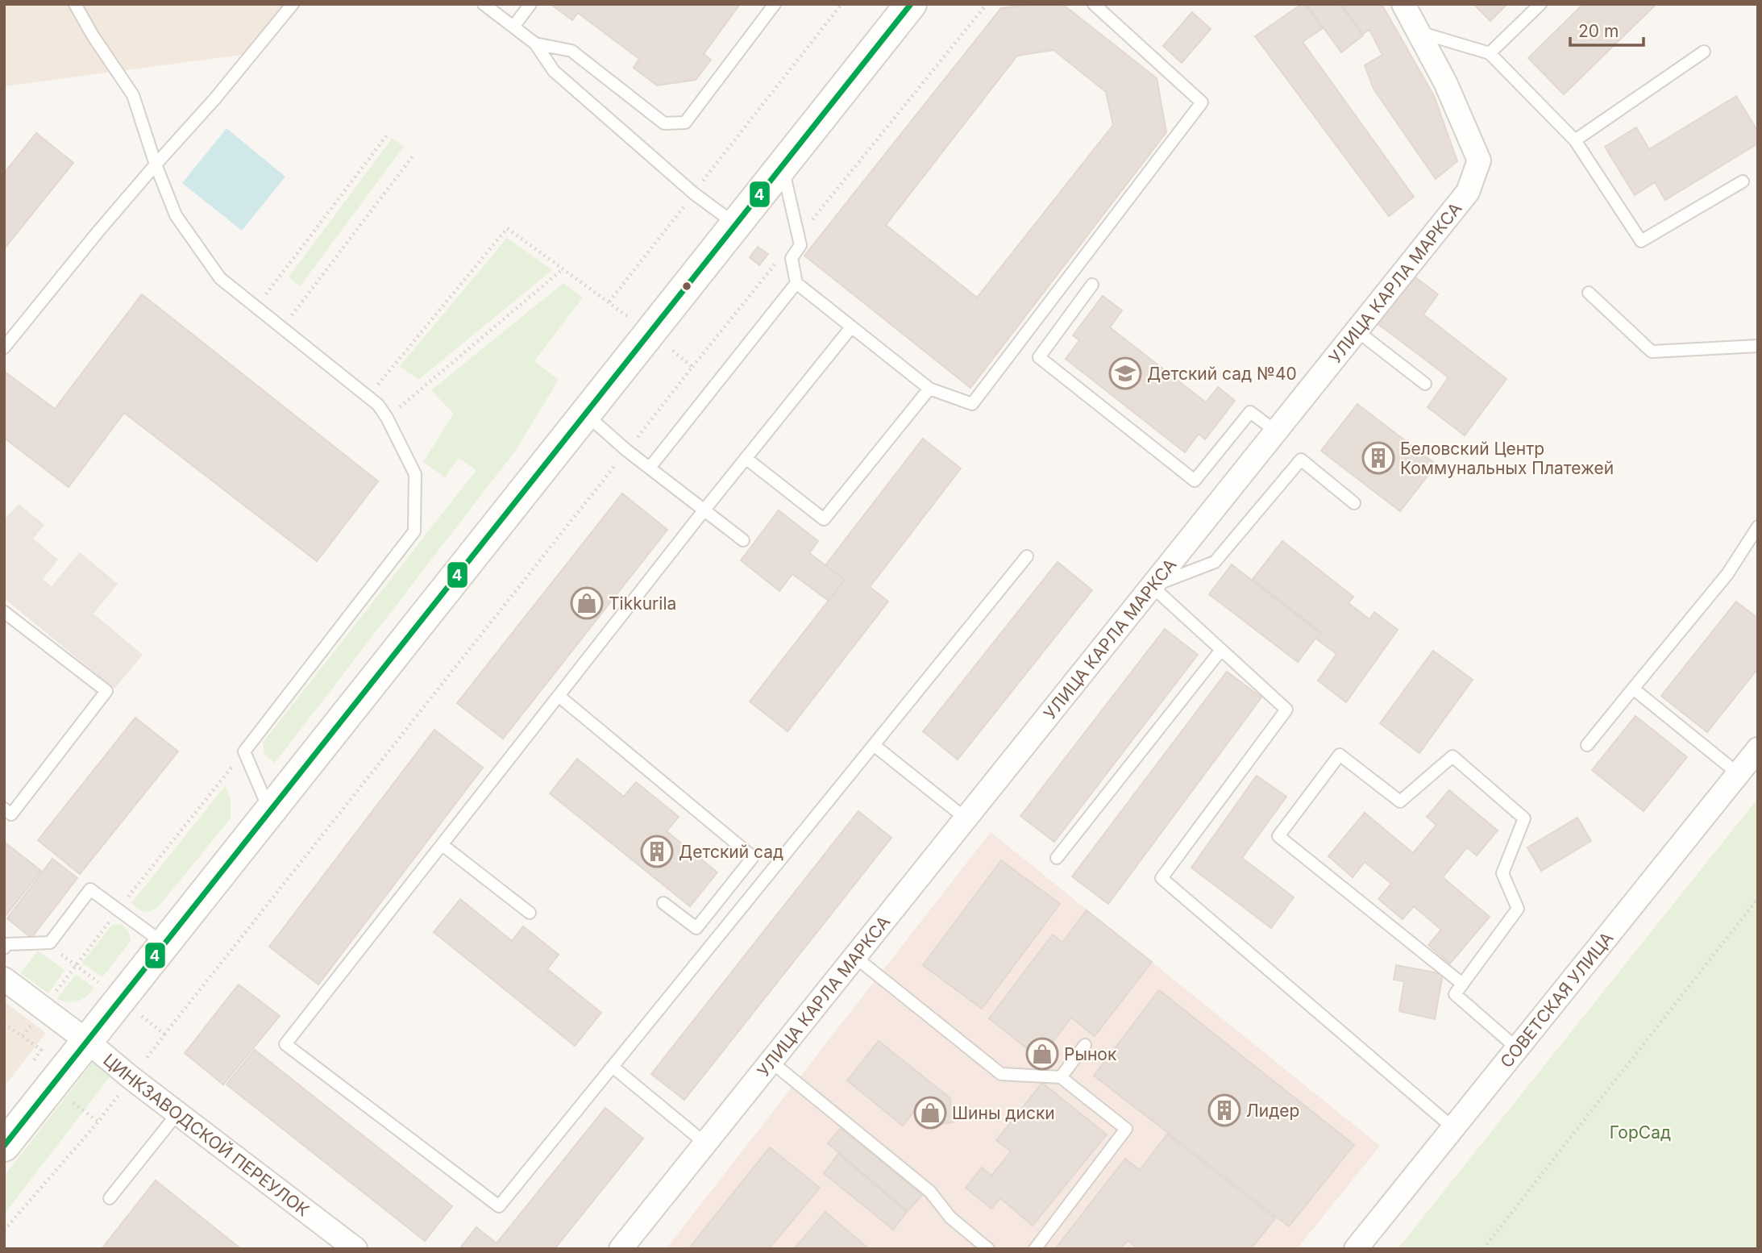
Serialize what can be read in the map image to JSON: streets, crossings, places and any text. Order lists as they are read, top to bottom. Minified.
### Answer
{"streets":{"street":["УЛИЦА КАРЛА МАРКСА","СОВЕТСКАЯ УЛИЦА","ЦИНКЗАВОДСКОЙ ПЕРЕУЛОК"]},"parks":["ГорСад"],"places":{"school or university":["Детский сад №40"],"building":["Беловский Центр Коммунальных Платежей","Детский сад","Лидер"],"shop":["Tikkurila","Рынок","Шины диски"]},"lines":["transit line 4"],"scale_bar":"20 m"}
